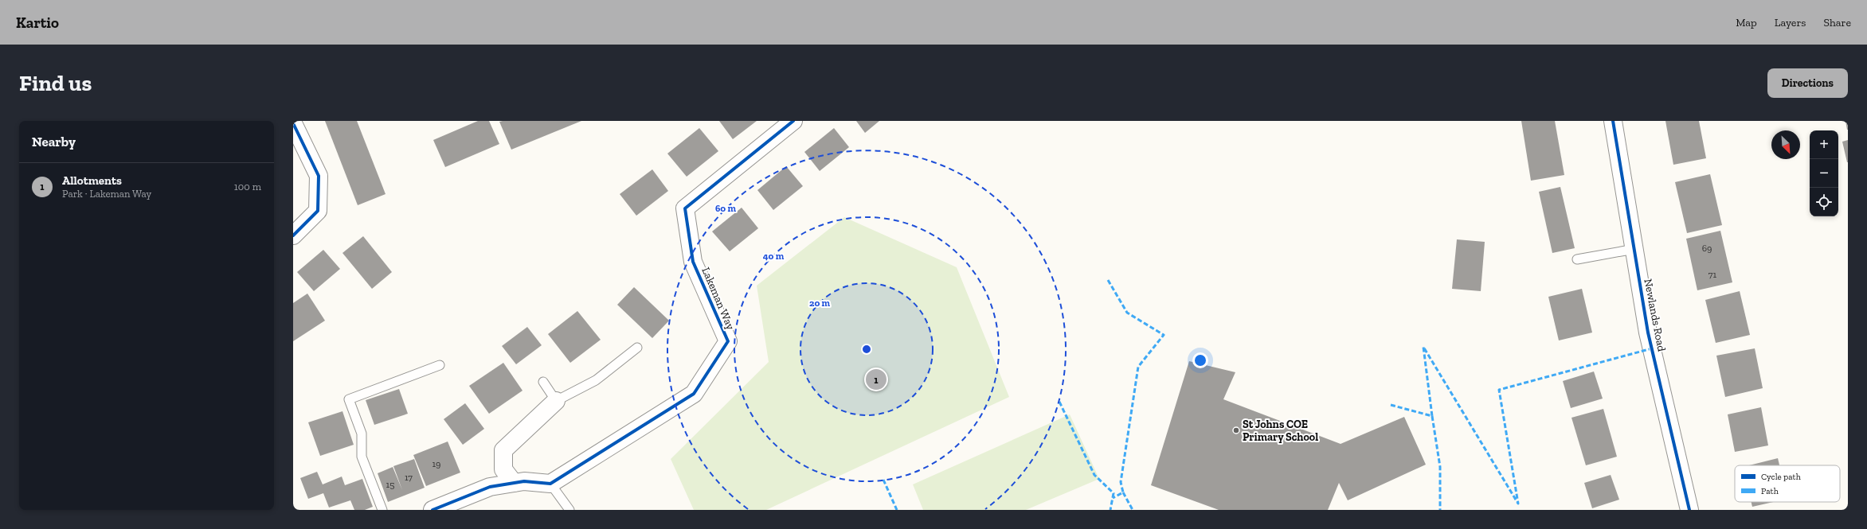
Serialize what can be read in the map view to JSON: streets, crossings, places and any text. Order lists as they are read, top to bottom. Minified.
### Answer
{"streets":{"street":["Lakeman Way","Newlands Road"]},"places":["St Johns COE Primary School"],"house_numbers":["69","71","19","17","15"],"legend":["Cycle path","Path"],"north":"bottom right","page":{"header":"Kartio","nav":["Map","Layers","Share"],"buttons":"Directions","title":"Find us","heading":"Nearby","map_buttons":["+","−"],"list":[{"mark":"1","name":"Allotments","note":"Park · Lakeman Way","value":"100 m"}],"pins":"1"},"rings":["60 m","40 m","20 m"]}
